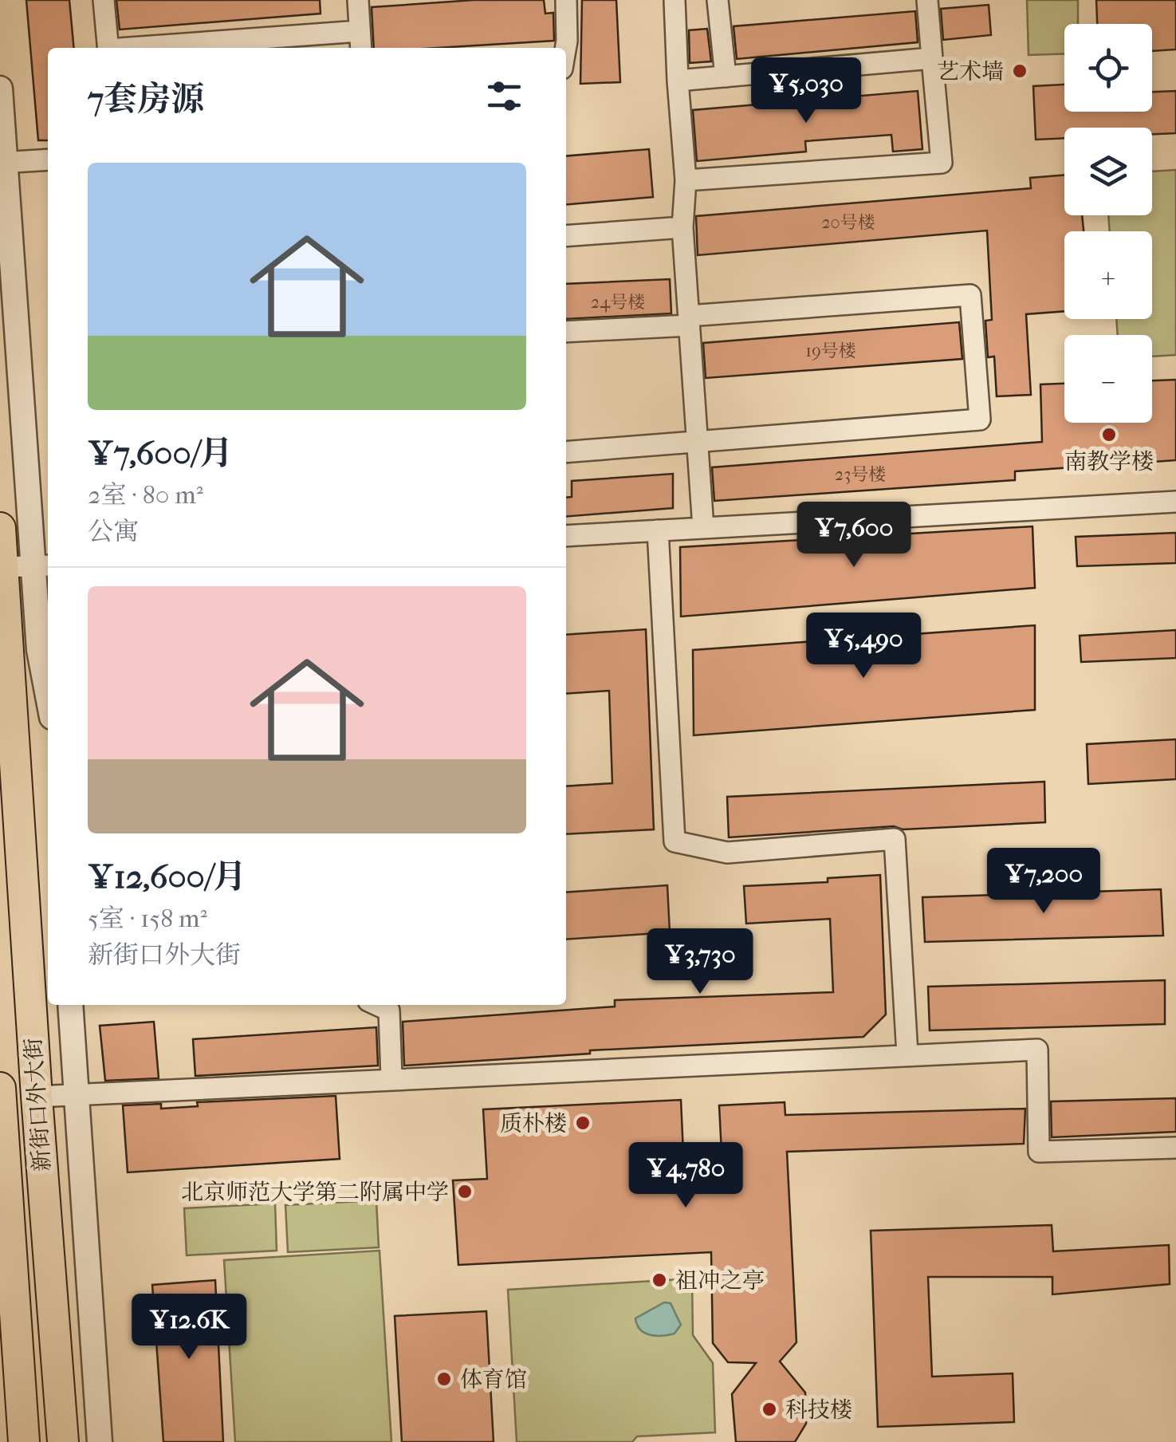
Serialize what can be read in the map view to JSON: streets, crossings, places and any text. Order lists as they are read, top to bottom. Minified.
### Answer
{"streets":{"main road":["新街口外大街"]},"places":["艺术墙","南教学楼","质朴楼","北京师范大学第二附属中学","祖冲之亭","体育馆","科技楼"],"house_numbers":["20号楼","24号楼","19号楼","23号楼"],"page":{"map_buttons":["+","−"],"heading":"7套房源","price":["¥5,030","¥7,600","¥5,490","¥7,200","¥3,730","¥4,780","¥12.6K"],"list":[{"name":"¥7,600/月","note":"2室 · 80 m² · 公寓"},{"name":"¥12,600/月","note":"5室 · 158 m² · 新街口外大街"}]}}
